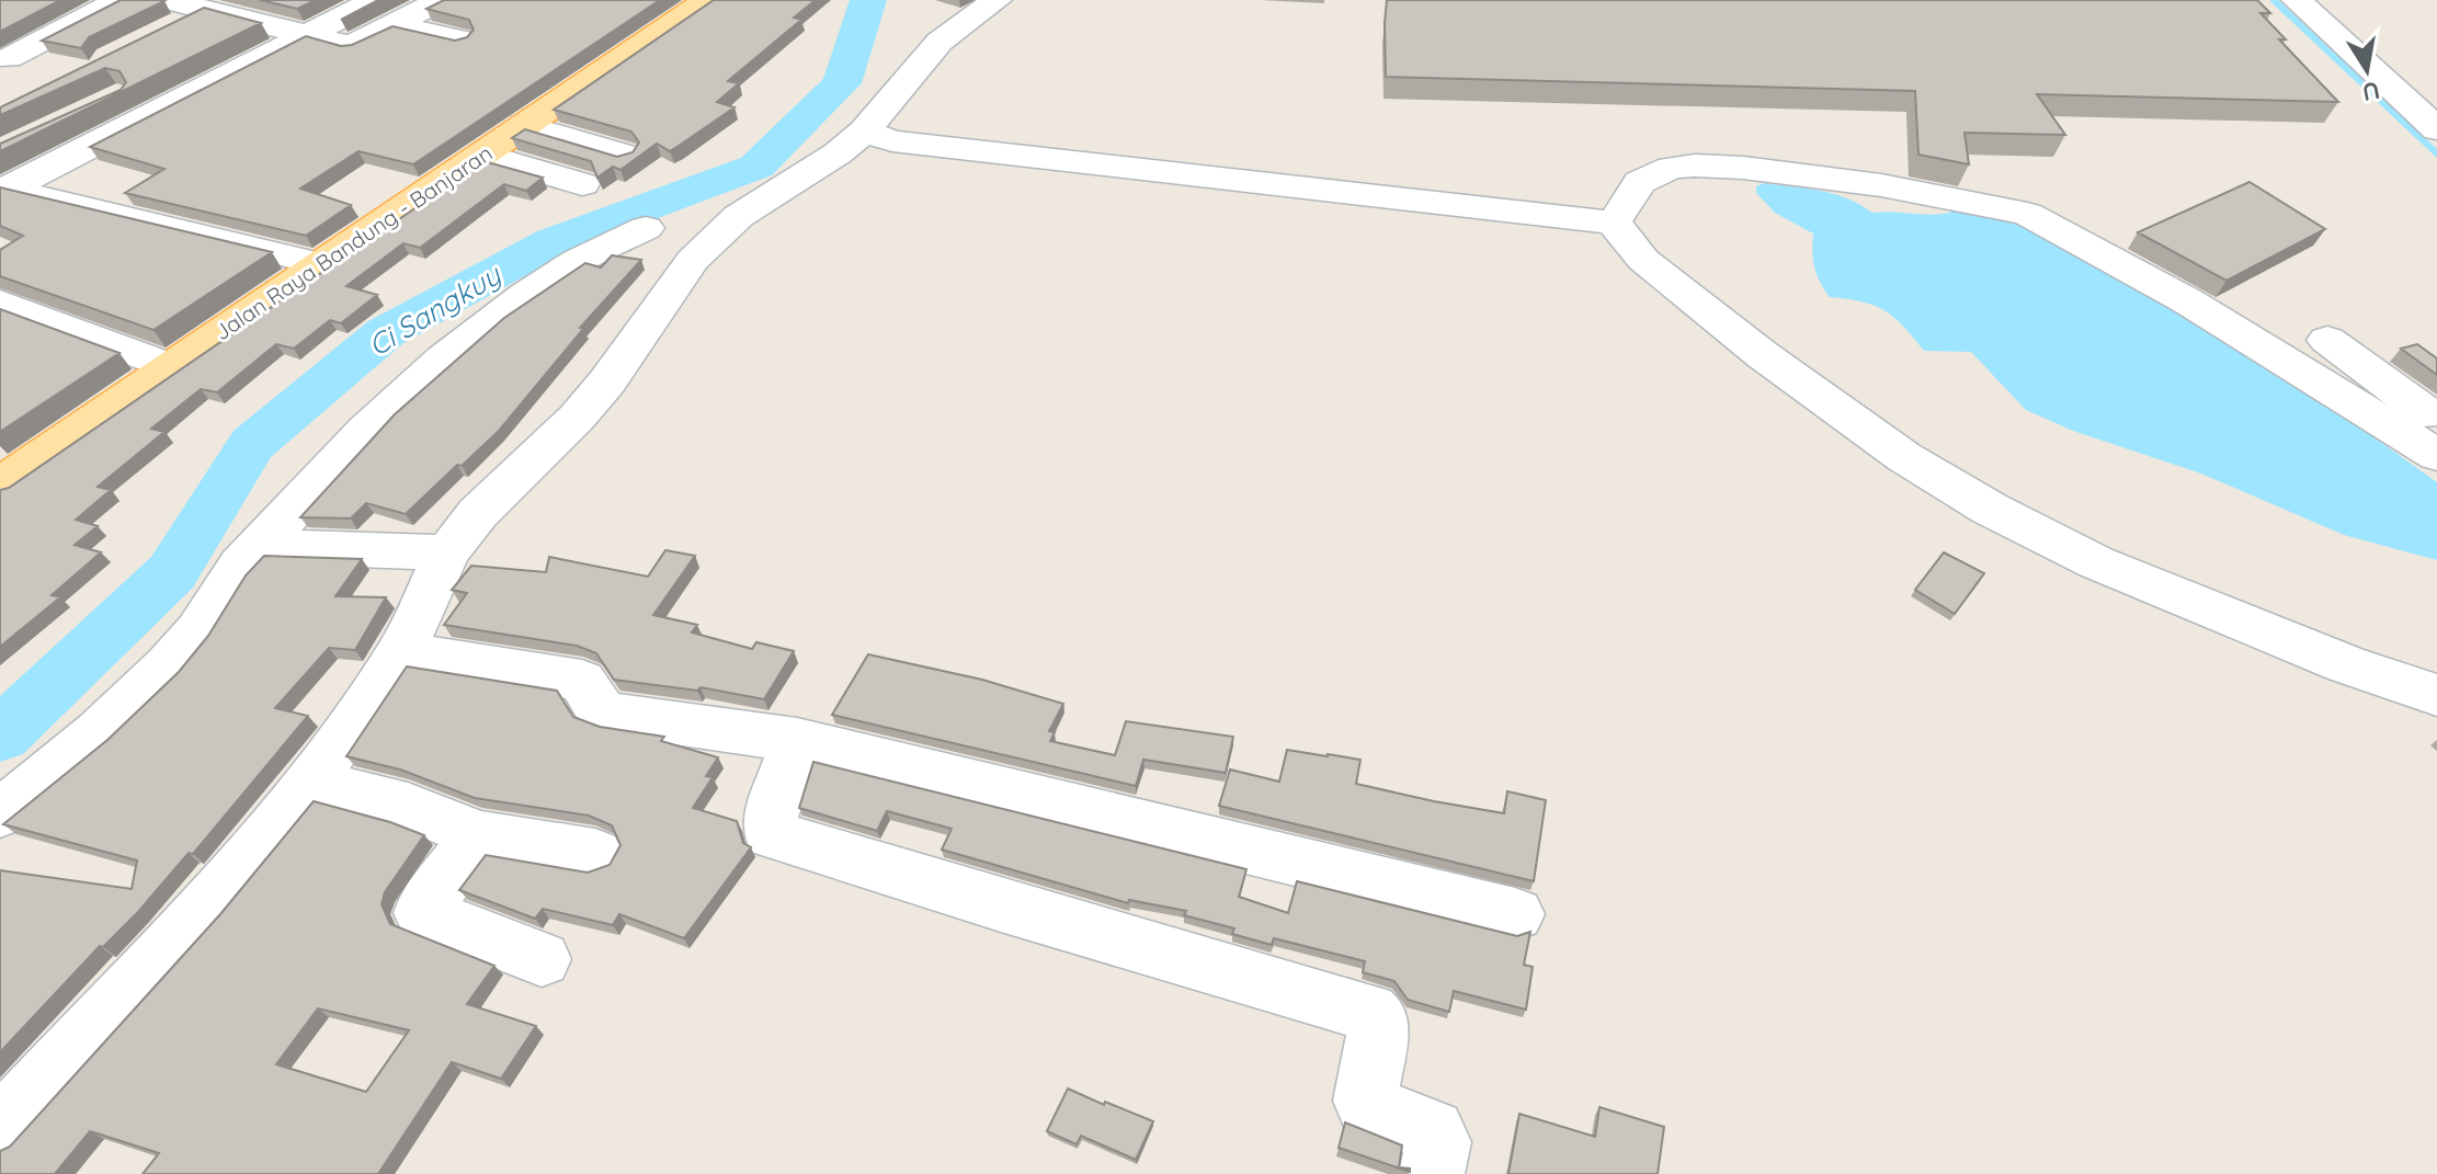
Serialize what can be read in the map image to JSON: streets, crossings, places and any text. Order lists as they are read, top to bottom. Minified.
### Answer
{"streets":{"main road":["Jalan Raya Bandung - Banjaran"]},"water":["Ci Sangkuy"],"north":"bottom"}
